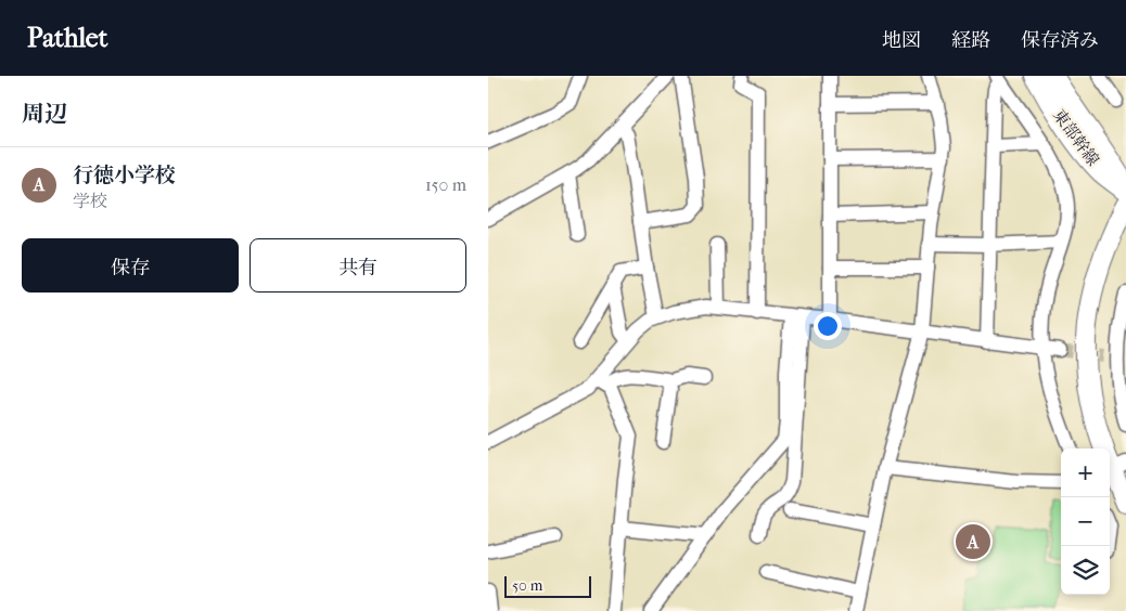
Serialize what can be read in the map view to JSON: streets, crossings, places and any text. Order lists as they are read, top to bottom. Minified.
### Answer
{"streets":{"main road":["東部幹線"]},"scale_bar":"50 m","page":{"header":"Pathlet","nav":["地図","経路","保存済み"],"heading":"周辺","list":[{"mark":"A","name":"行徳小学校","note":"学校","value":"150 m"}],"buttons":["保存","共有"],"map_buttons":["+","−"],"pins":"A","scale":"50 m"}}
